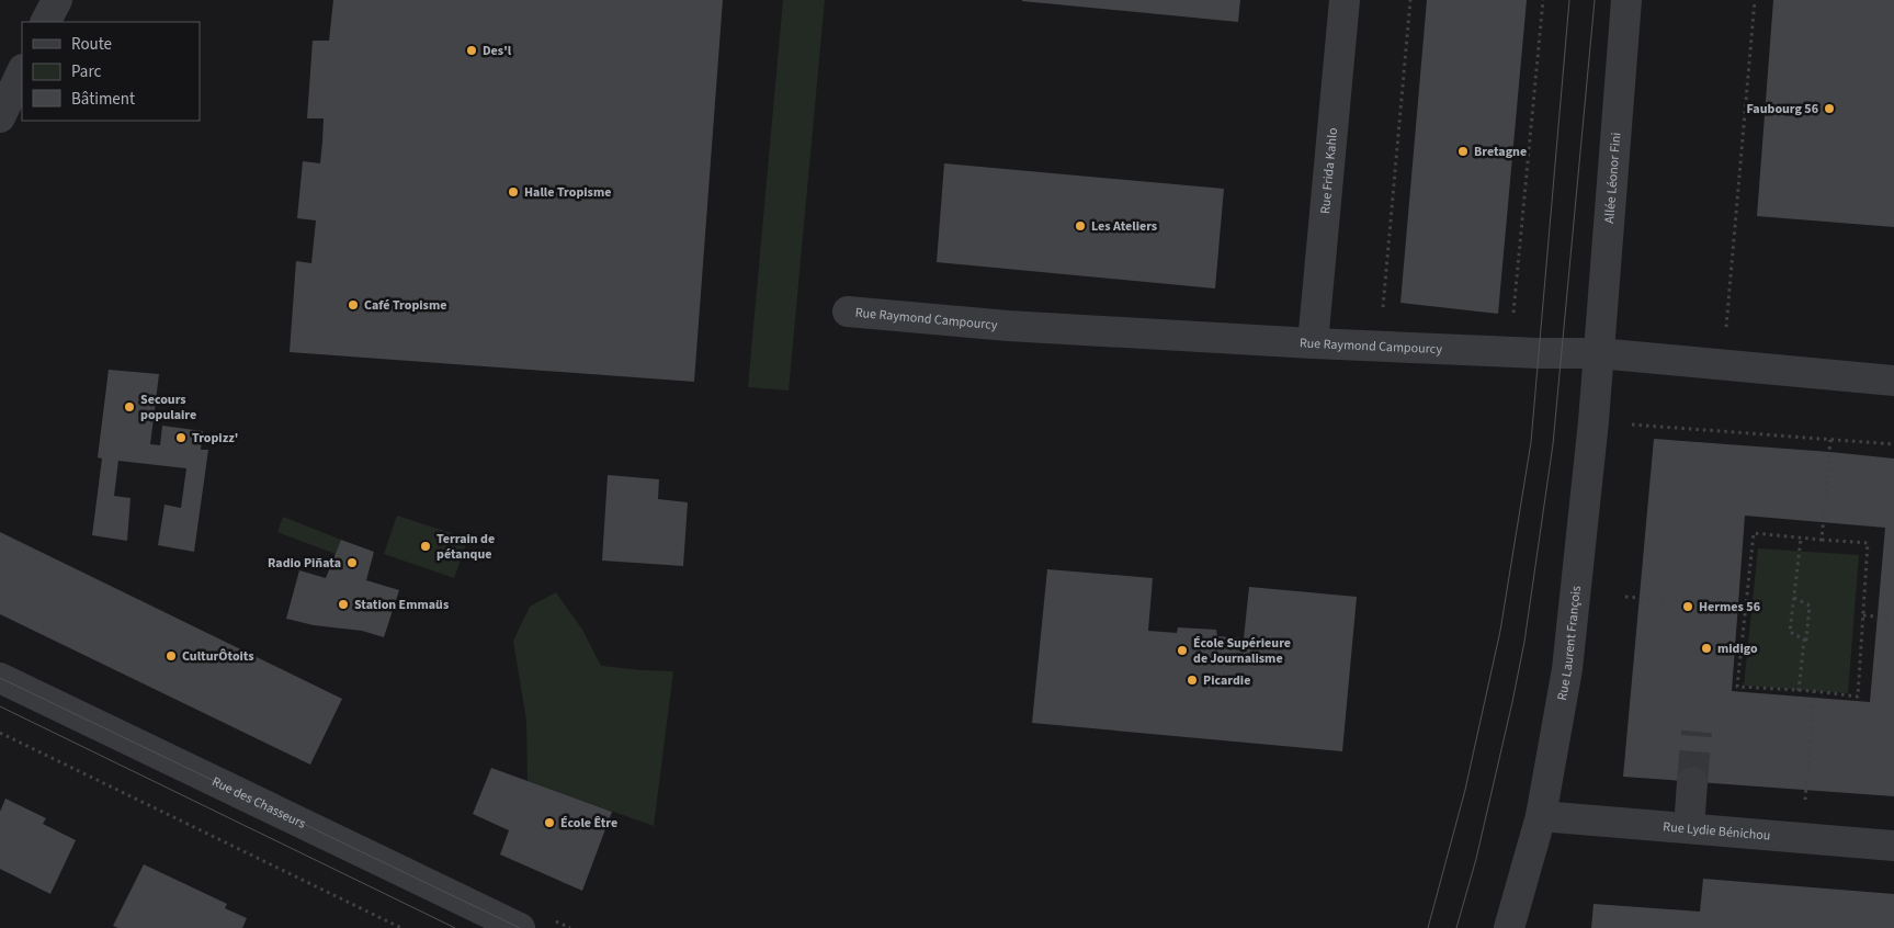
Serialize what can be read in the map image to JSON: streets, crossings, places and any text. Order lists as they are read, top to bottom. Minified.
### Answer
{"streets":{"street":["Rue Frida Kahlo","Allée Léonor Fini","Rue Raymond Campourcy","Rue Laurent François","Rue des Chasseurs","Rue Lydie Bénichou"]},"crossings":[["Rue Frida Kahlo","Rue Raymond Campourcy"],["Allée Léonor Fini","Rue Raymond Campourcy"],["Allée Léonor Fini","Rue Laurent François"],["Rue Raymond Campourcy","Rue Laurent François"],["Rue Laurent François","Rue Lydie Bénichou"]],"places":["Des'l","Faubourg 56","Bretagne","Halle Tropisme","Les Ateliers","Café Tropisme","Secours populaire","Tropizz'","Terrain de pétanque","Radio Piñata","Station Emmaüs","Hermes 56","midigo","École Supérieure de Journalisme","CulturÔtoits","Picardie","École Être"],"legend":["Route","Parc","Bâtiment"]}
